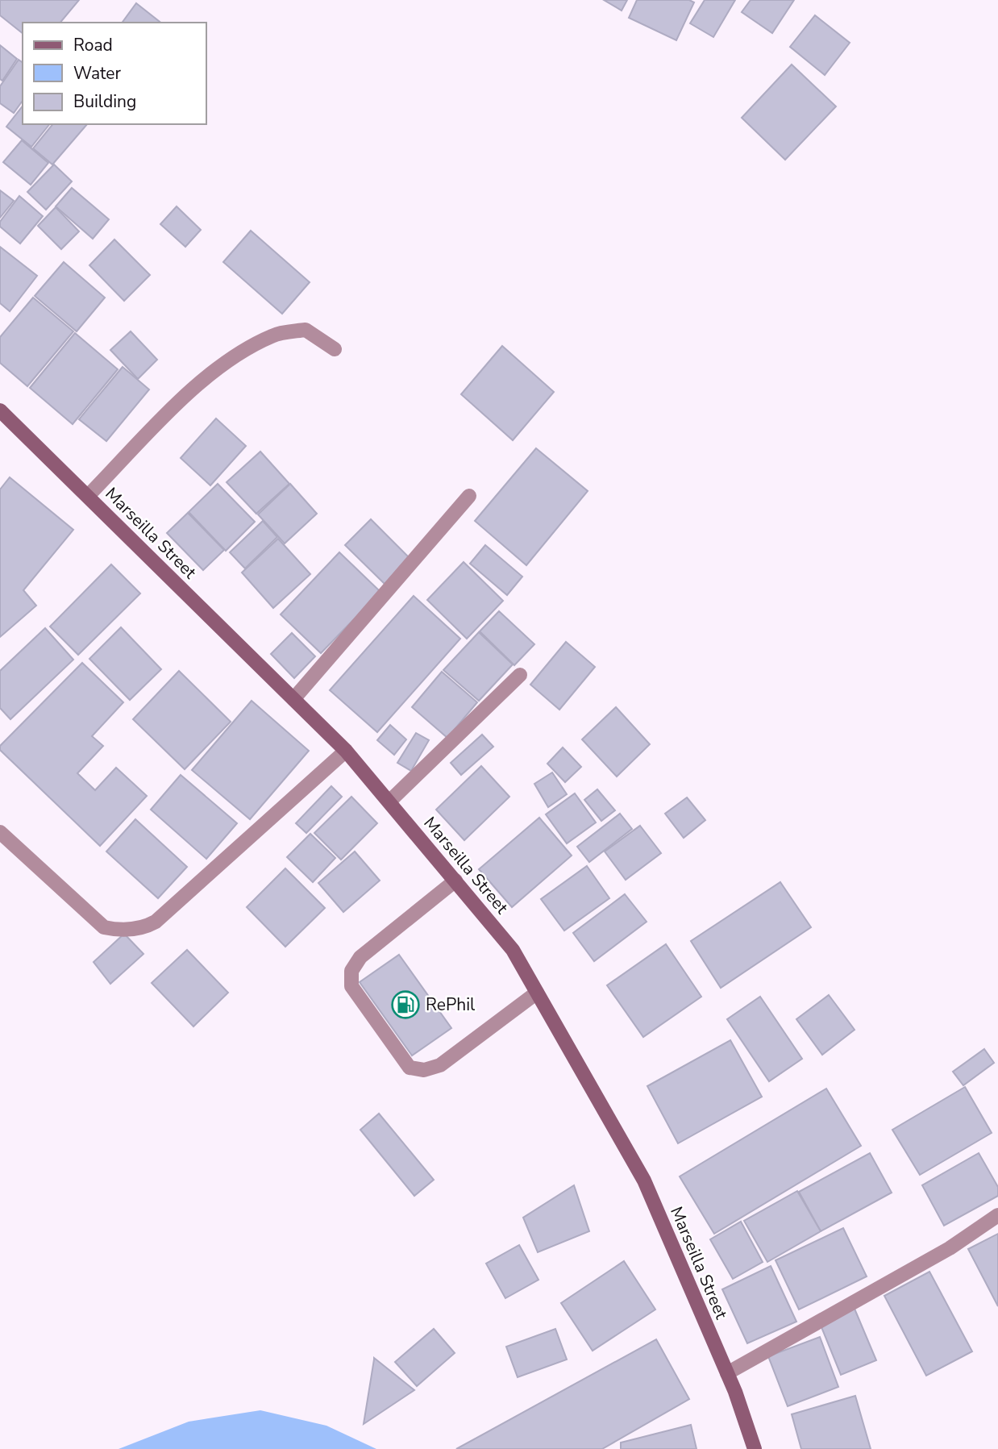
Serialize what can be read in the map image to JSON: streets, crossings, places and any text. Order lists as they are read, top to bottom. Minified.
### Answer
{"streets":{"main road":["Marseilla Street"]},"places":{"fuel station":["RePhil"]},"legend":["Road","Water","Building"]}
